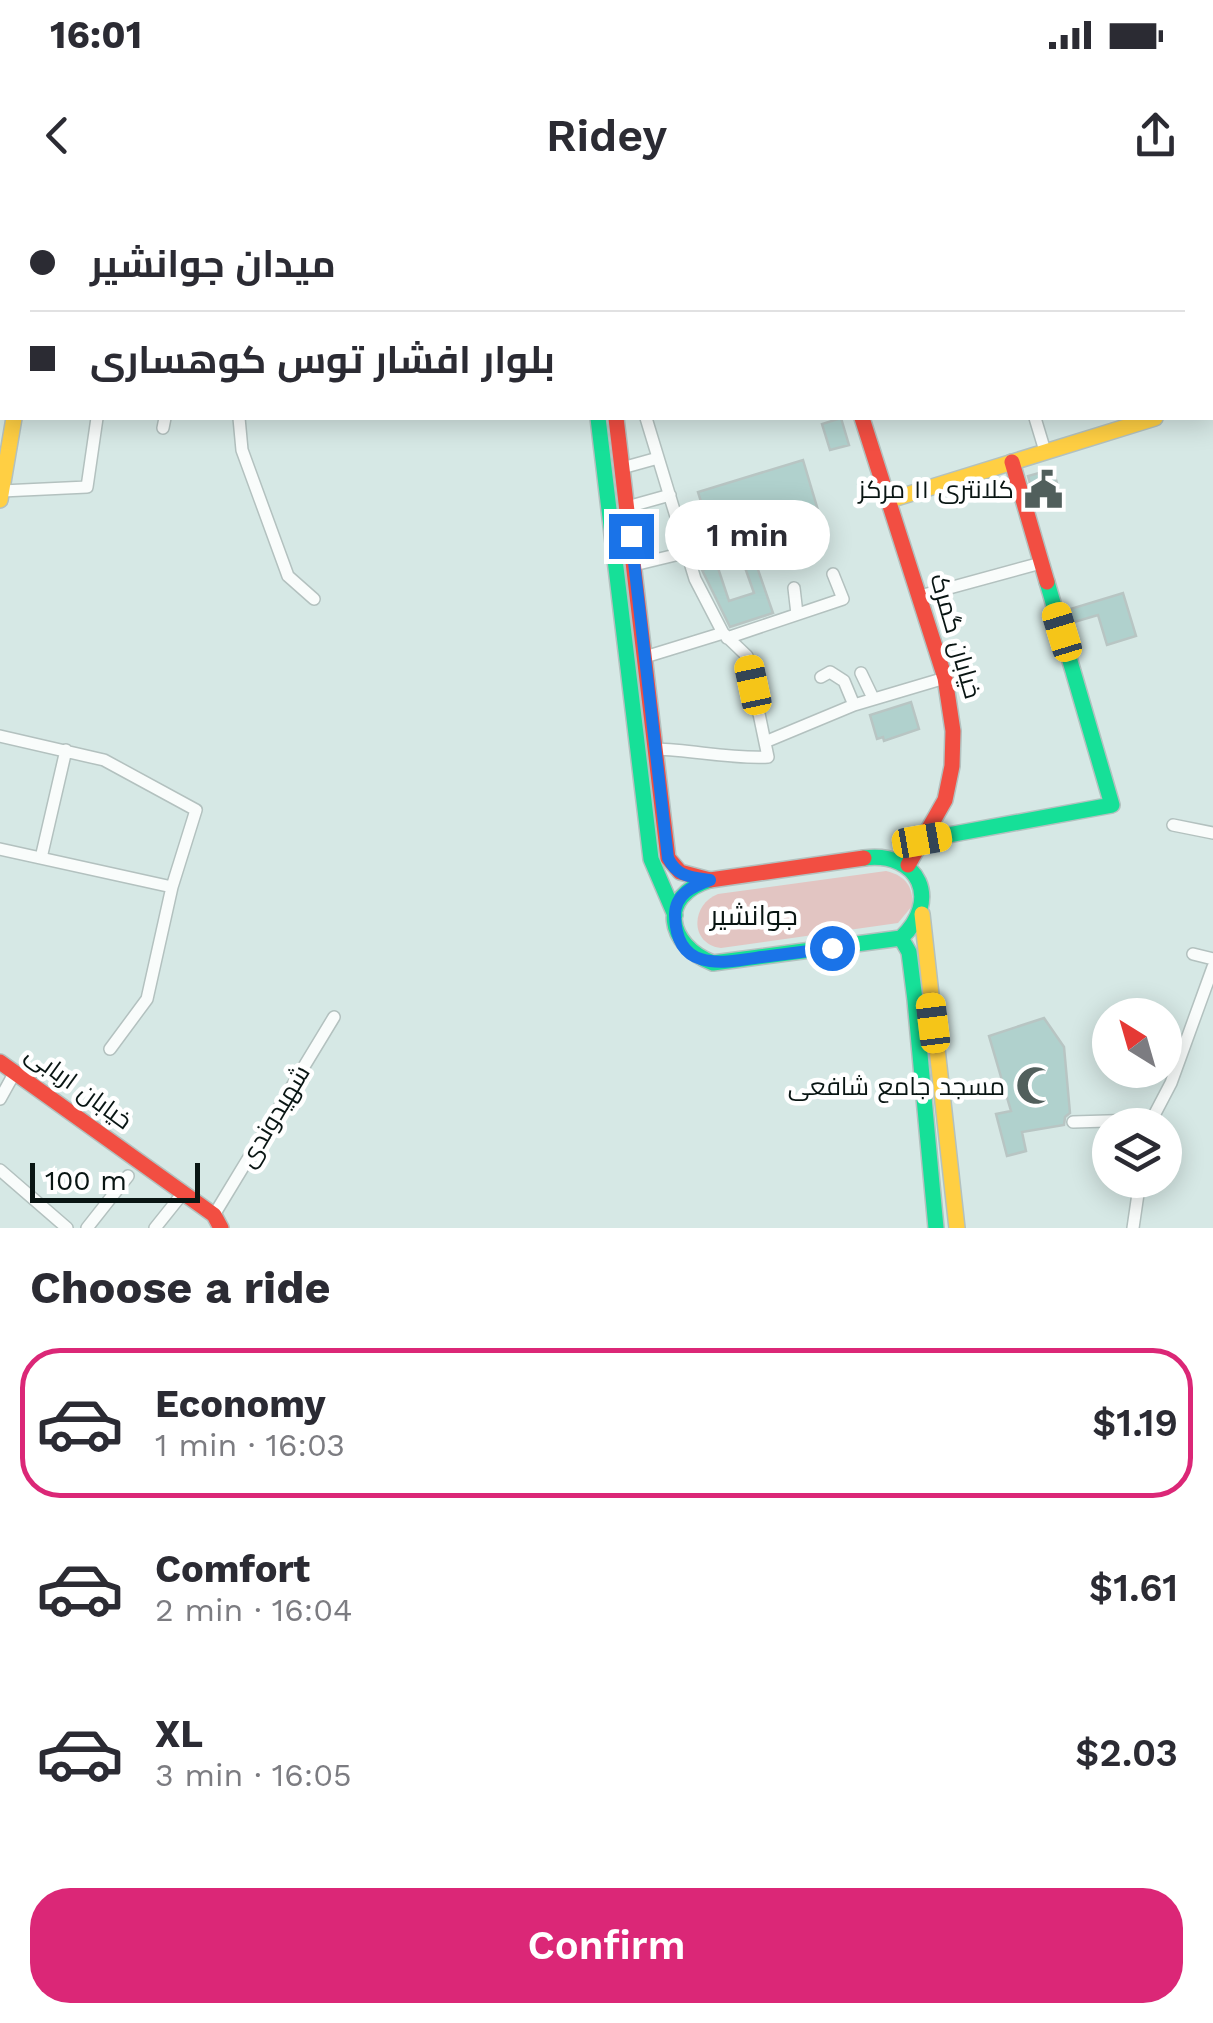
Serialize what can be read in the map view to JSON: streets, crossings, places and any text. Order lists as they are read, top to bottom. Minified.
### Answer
{"streets":{"main road":["خیابان گمرک","خیابان اربابی"],"street":["شهیدوندی"]},"crossings":[["خیابان اربابی","شهیدوندی"]],"districts":["جوانشیر"],"places":{"public building":["کلانتری ۱۱ مرکز"],"mosque":["مسجد جامع شافعی"]},"scale_bar":"100 m","north":"top left","page":{"status":"16:01","header":"Ridey","banner":["میدان جوانشیر","بلوار افشار توس کوهساری"],"bubble":"1 min","scale":"100 m","heading":"Choose a ride","list":[{"name":"Economy","note":"1 min · 16:03","value":"$1.19"},{"name":"Comfort","note":"2 min · 16:04","value":"$1.61"},{"name":"XL","note":"3 min · 16:05","value":"$2.03"}],"buttons":"Confirm"}}
